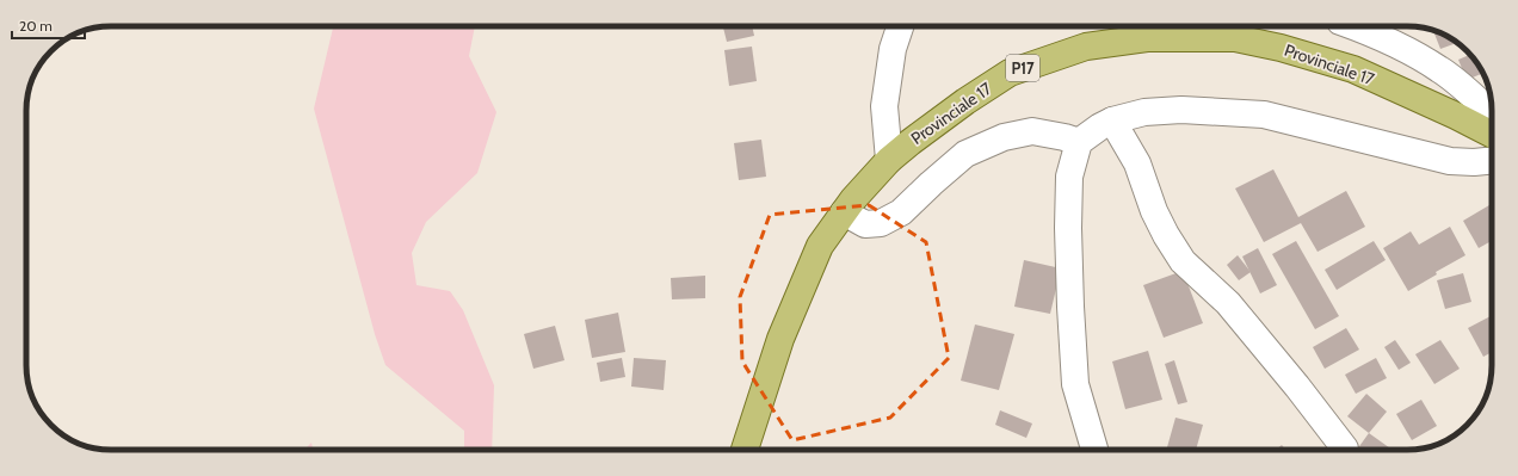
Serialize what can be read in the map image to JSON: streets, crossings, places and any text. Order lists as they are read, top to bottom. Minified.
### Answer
{"streets":{"main road":["Provinciale 17","P17"]},"scale_bar":"20 m"}
